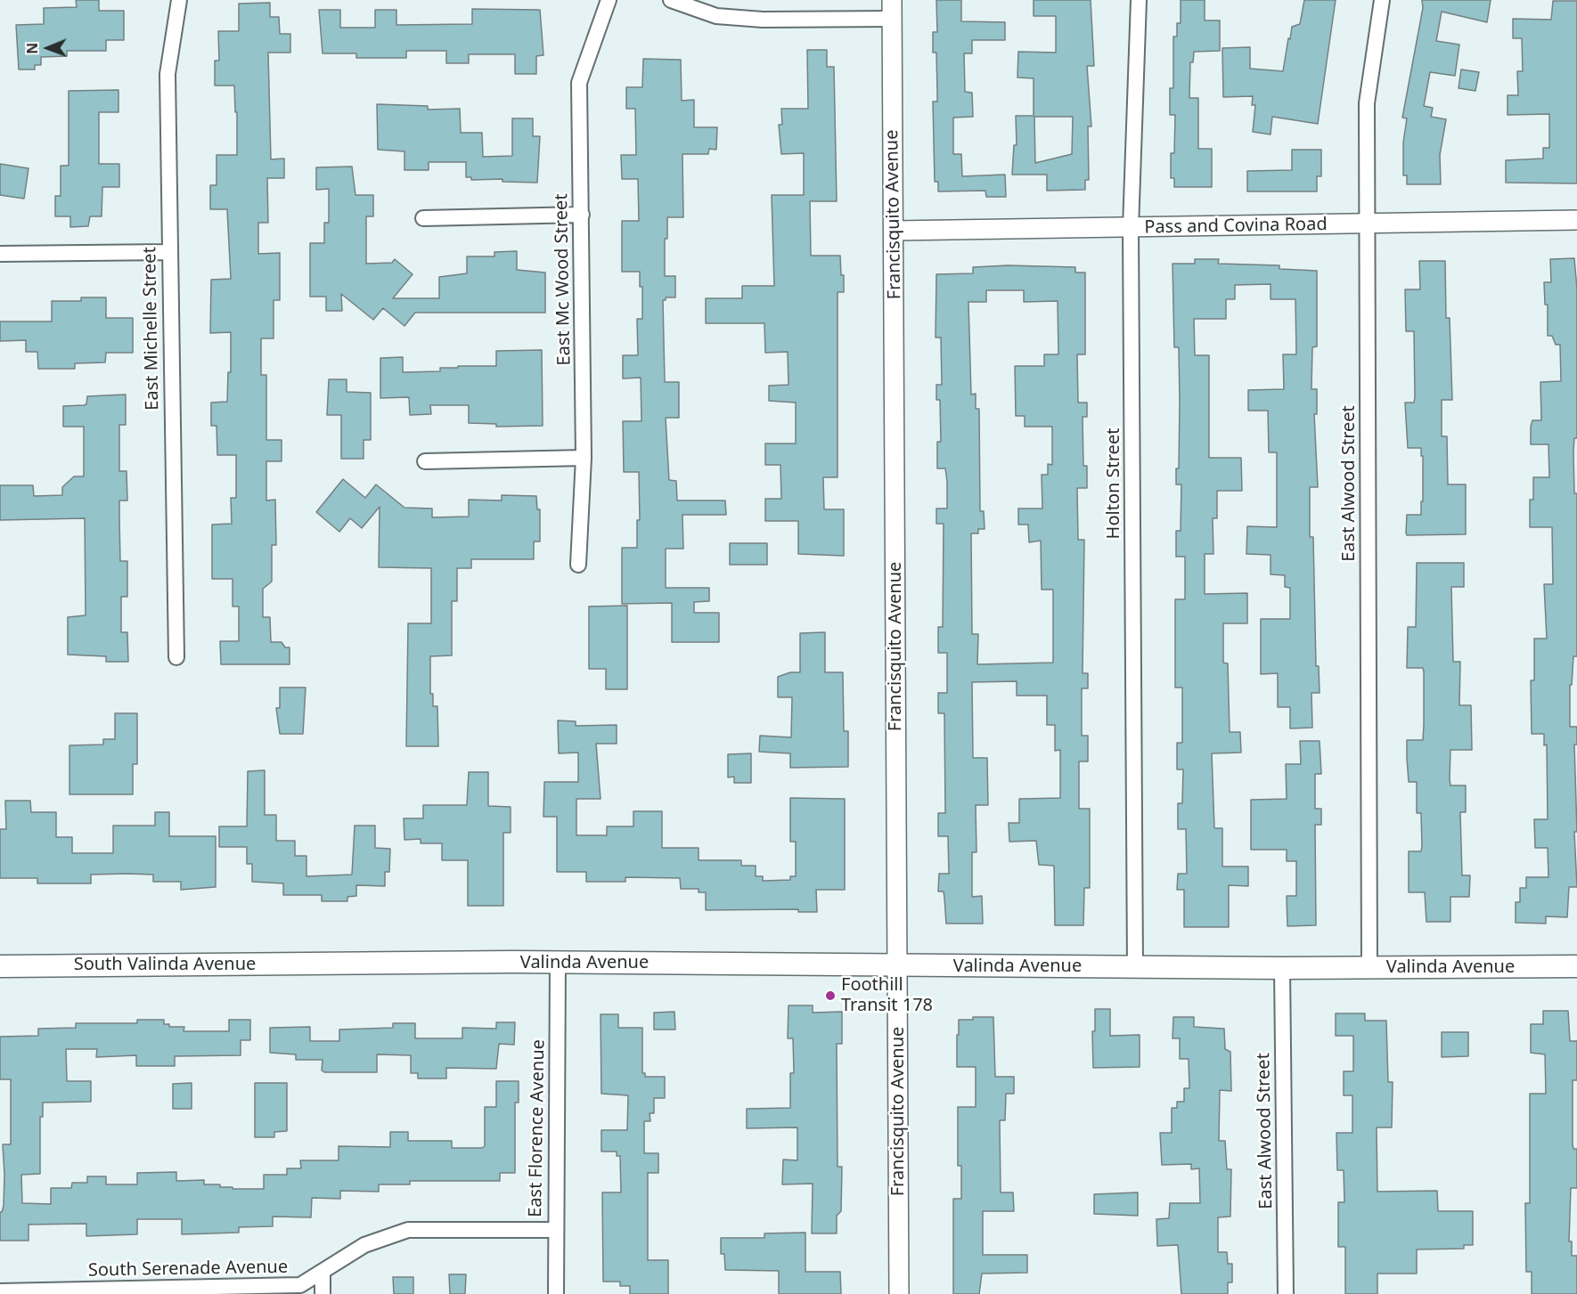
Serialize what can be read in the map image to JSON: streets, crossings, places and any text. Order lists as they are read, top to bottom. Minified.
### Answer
{"streets":{"main road":["Valinda Avenue","South Valinda Avenue"],"street":["Francisquito Avenue","Pass and Covina Road","East Mc Wood Street","East Michelle Street","Holton Street","East Alwood Street","East Florence Avenue","South Serenade Avenue"]},"crossings":[["Francisquito Avenue","Pass and Covina Road"],["Francisquito Avenue","Valinda Avenue"],["Pass and Covina Road","Holton Street"],["Pass and Covina Road","East Alwood Street"],["Holton Street","Valinda Avenue"],["East Alwood Street","Valinda Avenue"],["Valinda Avenue","South Valinda Avenue"],["Valinda Avenue","East Florence Avenue"],["East Florence Avenue","South Serenade Avenue"]],"places":["Foothill Transit 178"],"north":"left"}
